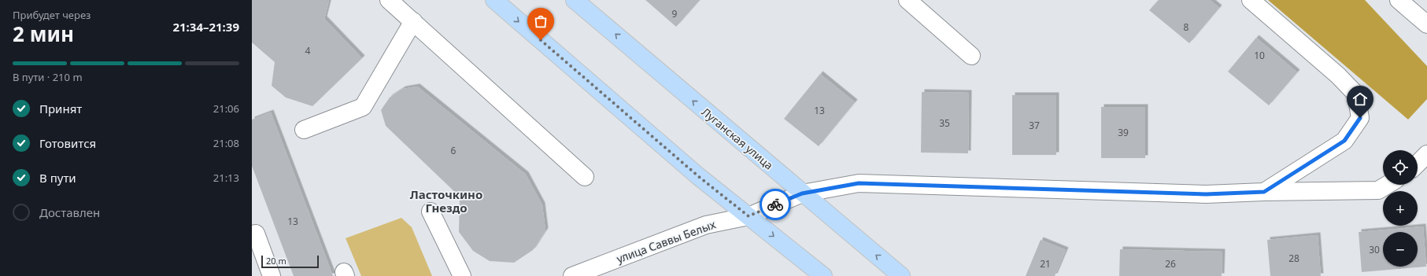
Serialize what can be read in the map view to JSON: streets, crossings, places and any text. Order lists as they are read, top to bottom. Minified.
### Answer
{"streets":{"main road":["Луганская улица"],"street":["улица Саввы Белых"]},"crossings":[["Луганская улица","улица Саввы Белых"]],"districts":["Ласточкино Гнездо"],"house_numbers":["9","8","4","10","13","35","37","39","6","13","30","28","21","26"],"scale_bar":"20 m","page":{"heading":["2 мин","Прибудет через","21:34–21:39"],"bar":"В пути · 210 m","list":[["Принят","21:06"],["Готовится","21:08"],["В пути","21:13"],"Доставлен"],"map_buttons":["+","−"],"scale":"20 m"}}
